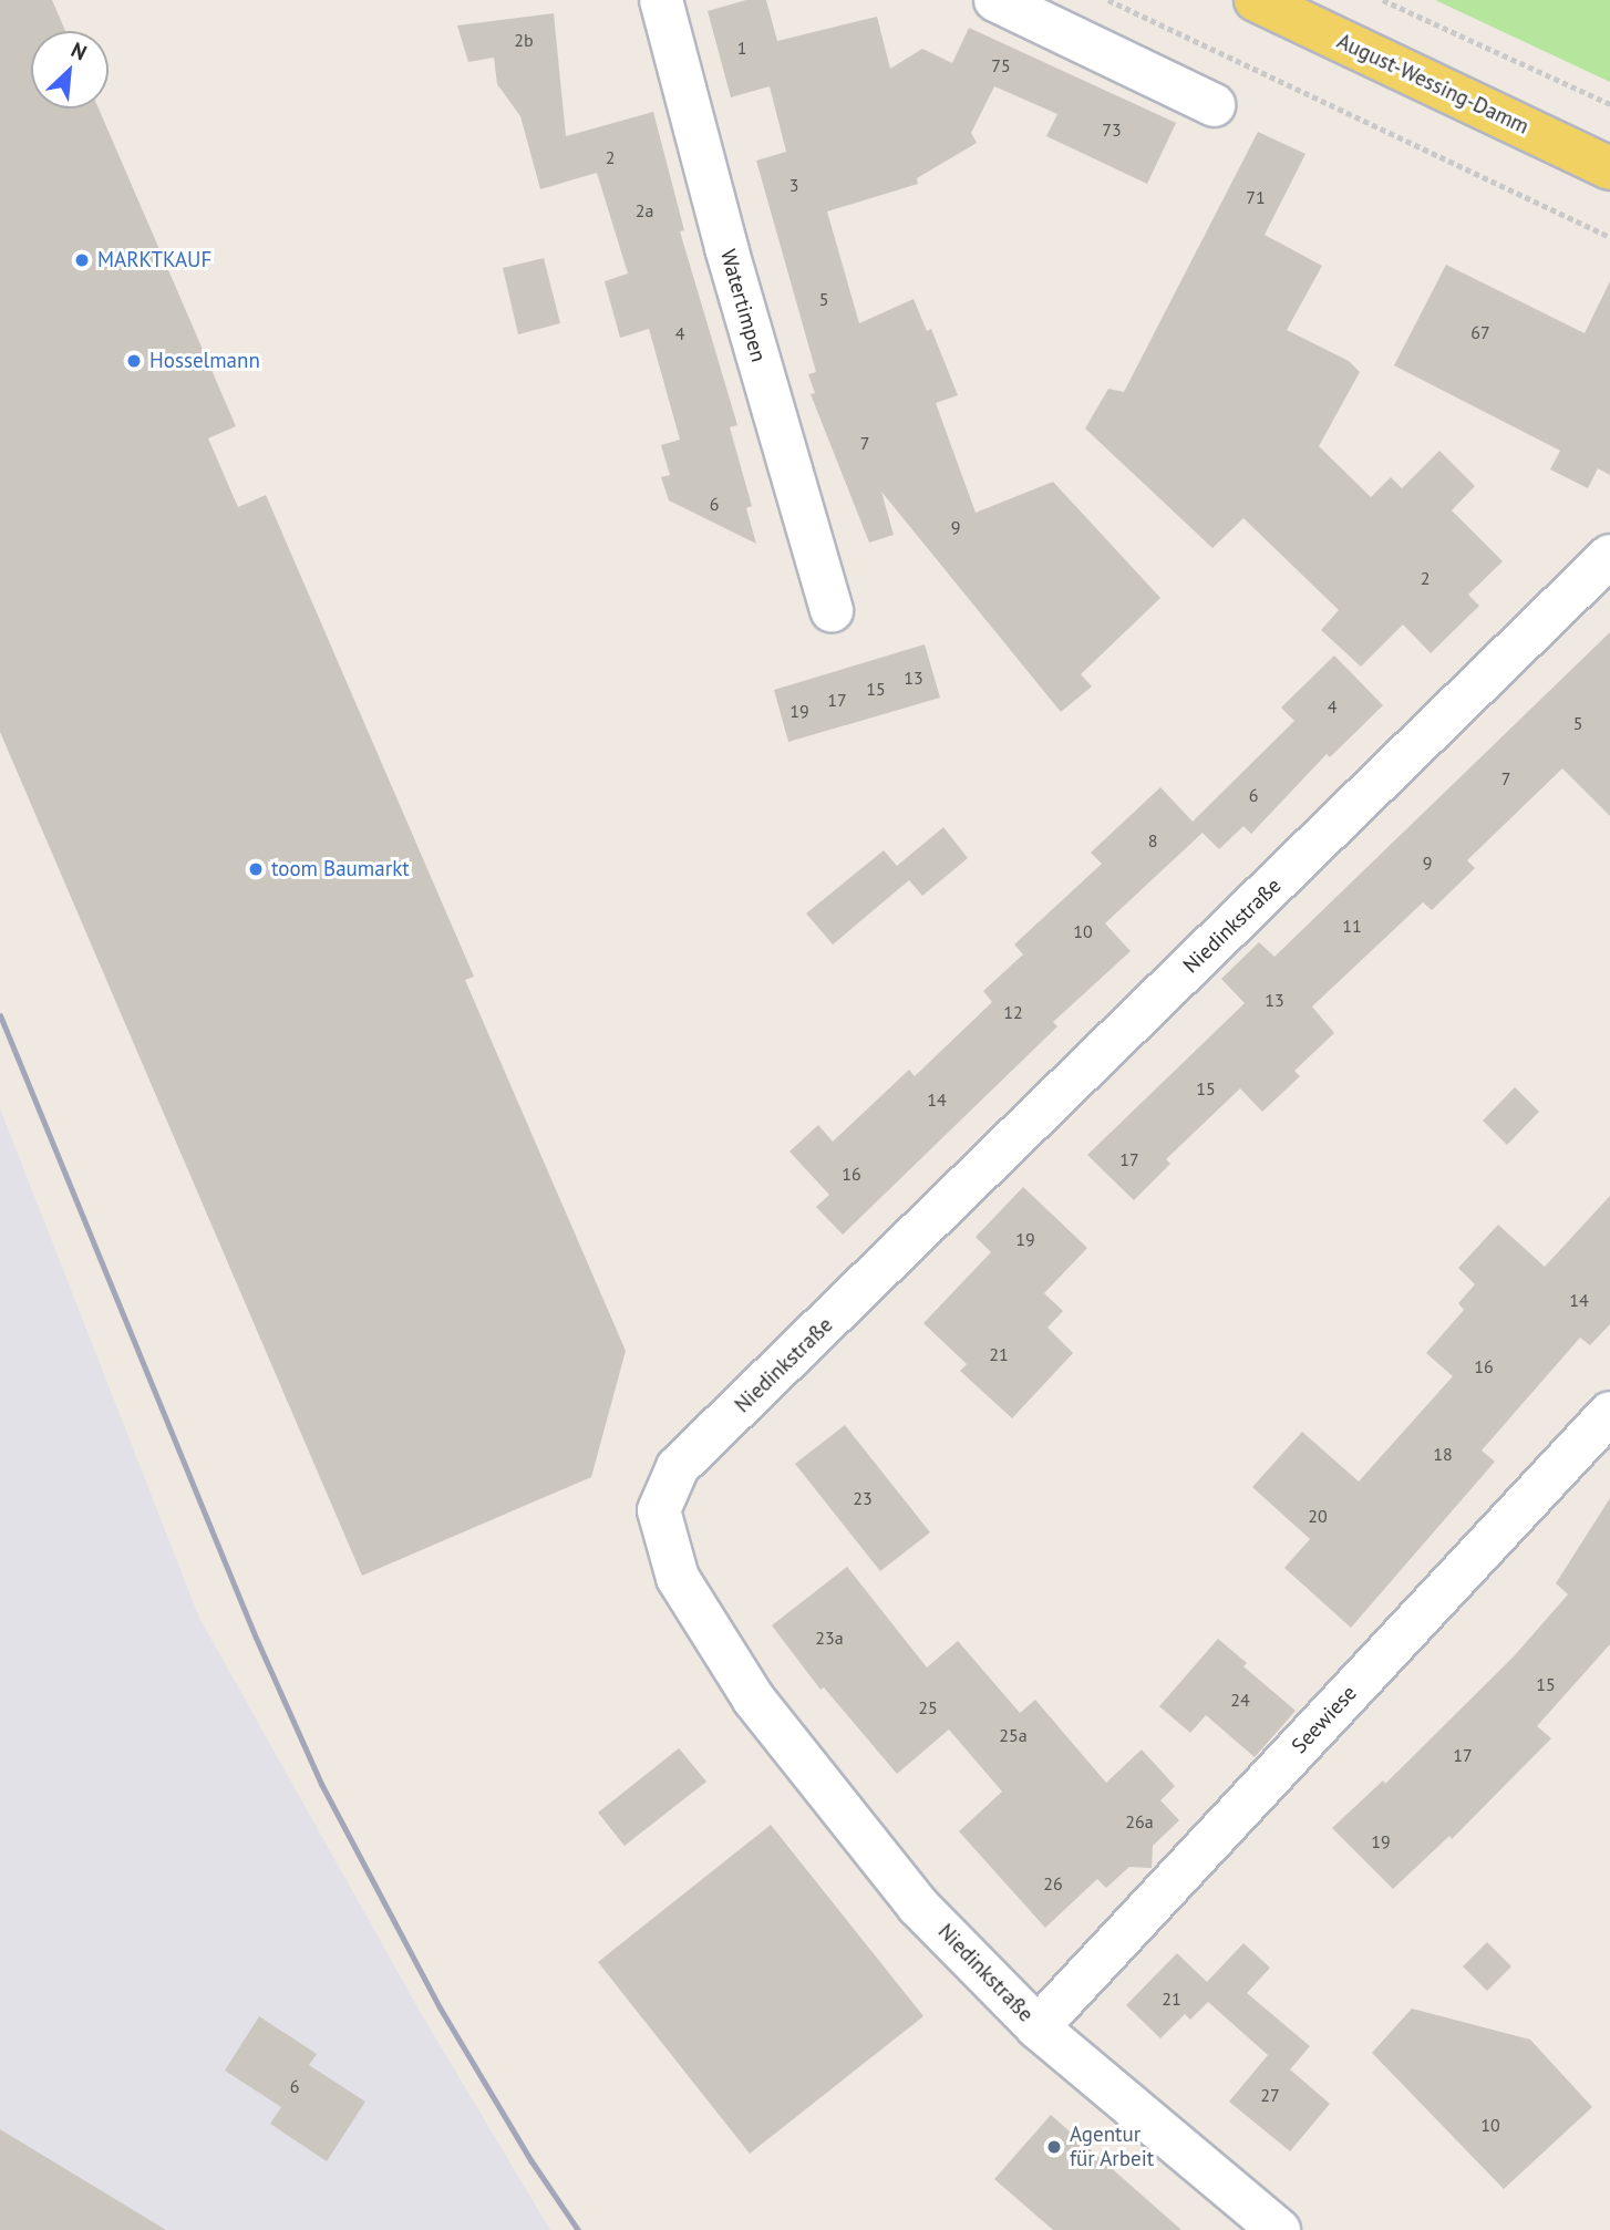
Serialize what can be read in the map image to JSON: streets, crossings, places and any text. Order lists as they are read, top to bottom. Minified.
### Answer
{"streets":{"main road":["August-Wessing-Damm"],"street":["Watertimpen","Niedinkstraße","Seewiese"]},"crossings":[["Niedinkstraße","Seewiese"]],"places":["MARKTKAUF","Hosselmann","toom Baumarkt","Agentur für Arbeit"],"house_numbers":["2b","1","75","73","2","3","71","2a","5","67","4","7","6","9","2","13","15","17","4","19","5","7","6","8","9","11","10","13","12","15","14","17","16","19","14","21","16","18","23","20","23a","15","24","25","25a","17","26a","19","26","21","6","27","10"],"north":"top right"}
